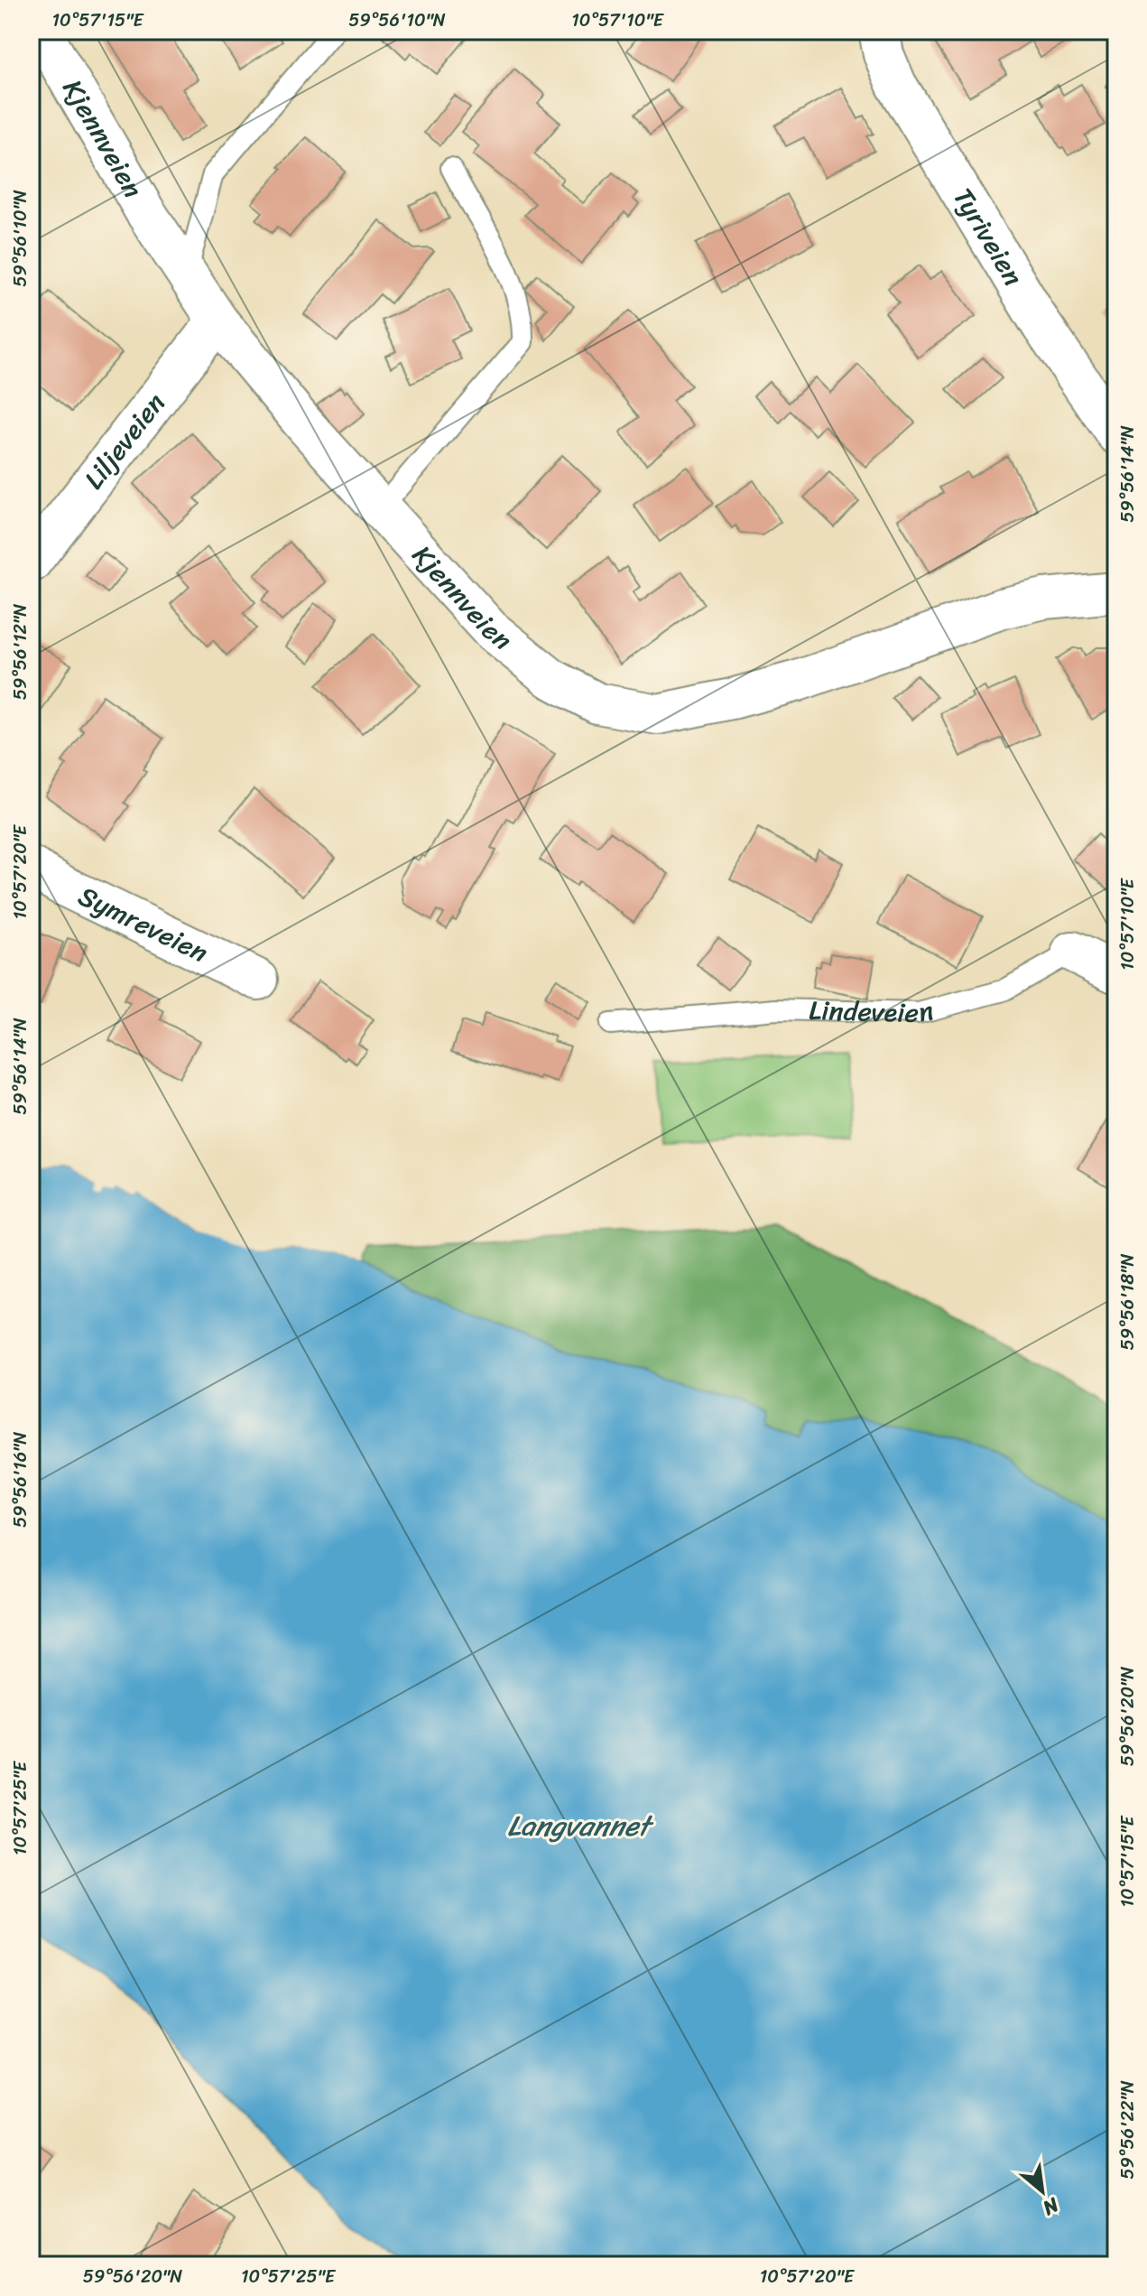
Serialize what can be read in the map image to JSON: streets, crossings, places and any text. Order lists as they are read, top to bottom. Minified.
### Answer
{"streets":{"street":["Kjennveien","Tyriveien","Liljeveien","Symreveien","Lindeveien"]},"crossings":[["Kjennveien","Liljeveien"]],"water":["Langvannet"],"north":"bottom right","coordinates":["10°57'15\"E","59°56'10\"N","10°57'10\"E","59°56'14\"N","59°56'12\"N","10°57'20\"E","59°56'18\"N","59°56'16\"N","59°56'20\"N","10°57'25\"E","59°56'22\"N"]}
